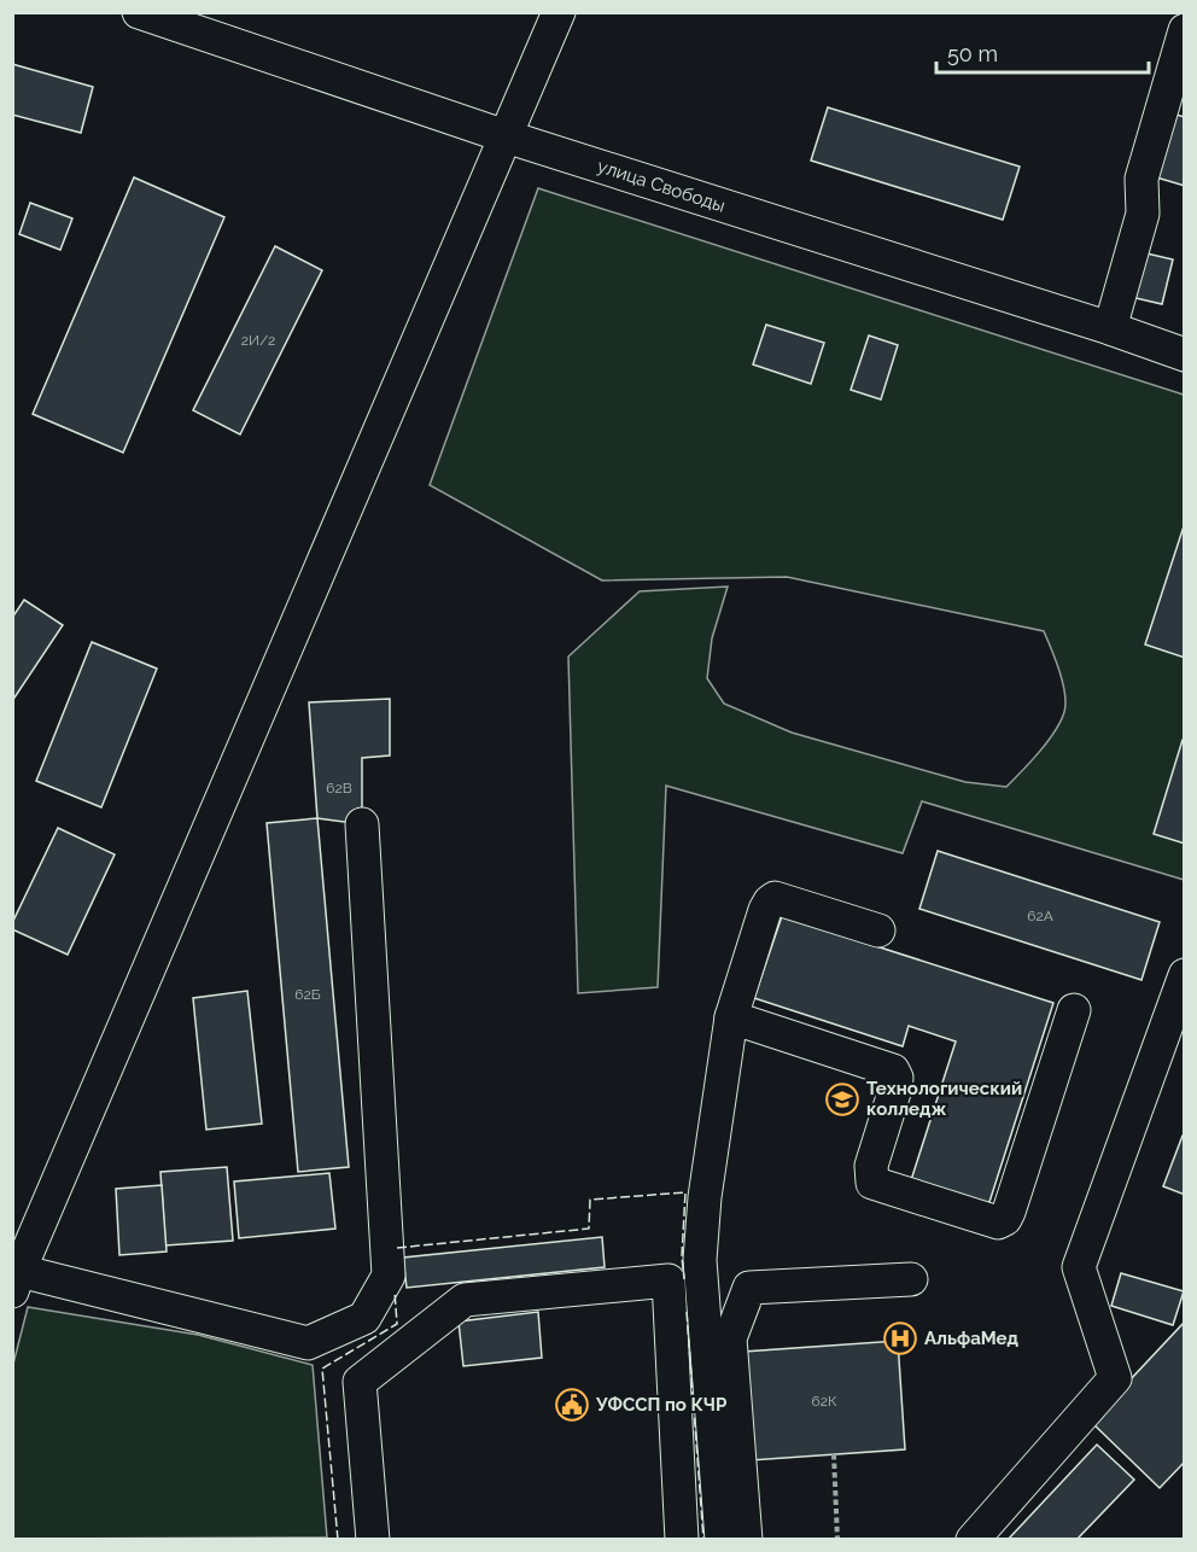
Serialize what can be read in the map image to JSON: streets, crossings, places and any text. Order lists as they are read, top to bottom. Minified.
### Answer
{"streets":{"street":["улица Свободы"]},"places":{"school or university":["Технологический колледж"],"hospital":["АльфаМед"],"public building":["УФССП по КЧР"]},"house_numbers":["2И/2","62В","62А","62Б","62К"],"scale_bar":"50 m"}
